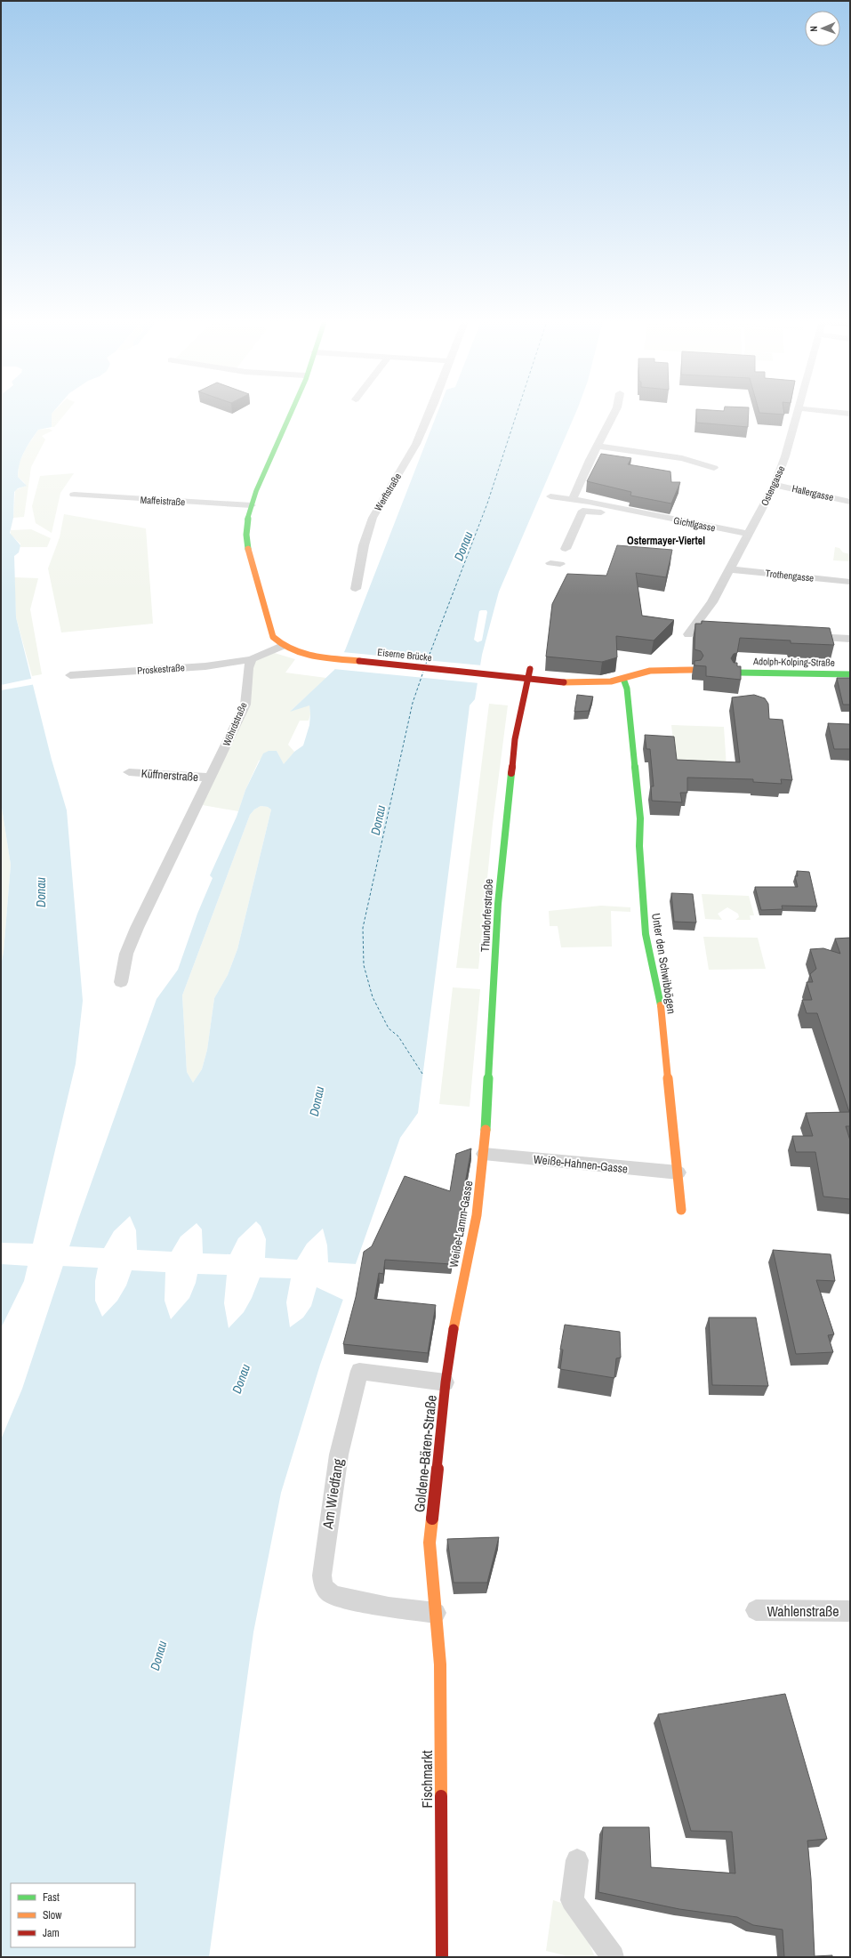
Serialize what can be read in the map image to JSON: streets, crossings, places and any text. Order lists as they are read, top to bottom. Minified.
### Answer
{"streets":{"street":["Ostengasse","Werftstraße","Hallergasse","Maffeistraße","Gichtlgasse","Trothengasse","Eiserne Brücke","Adolph-Kolping-Straße","Proskestraße","Wöhrdstraße","Küffnerstraße","Thundorferstraße","Unter den Schwibbögen","Weiße-Hahnen-Gasse","Weiße-Lamm-Gasse","Goldene-Bären-Straße","Am Wiedfang","Wahlenstraße","Fischmarkt"]},"crossings":[["Ostengasse","Hallergasse"],["Ostengasse","Gichtlgasse"],["Ostengasse","Trothengasse"],["Eiserne Brücke","Thundorferstraße"],["Eiserne Brücke","Unter den Schwibbögen"],["Proskestraße","Wöhrdstraße"],["Wöhrdstraße","Küffnerstraße"],["Thundorferstraße","Weiße-Hahnen-Gasse"],["Thundorferstraße","Weiße-Lamm-Gasse"],["Unter den Schwibbögen","Weiße-Hahnen-Gasse"],["Weiße-Hahnen-Gasse","Weiße-Lamm-Gasse"],["Weiße-Lamm-Gasse","Goldene-Bären-Straße"],["Goldene-Bären-Straße","Am Wiedfang"],["Goldene-Bären-Straße","Fischmarkt"],["Am Wiedfang","Fischmarkt"]],"districts":["Ostermayer-Viertel"],"water":["Donau"],"legend":["Fast","Slow","Jam"],"north":"left"}
